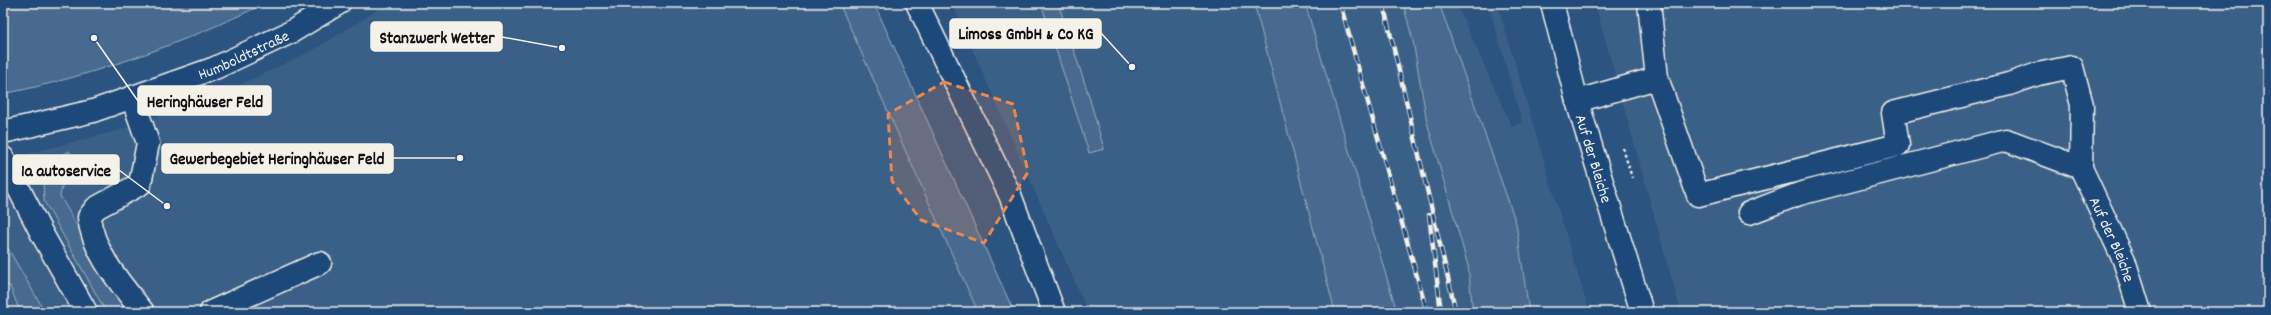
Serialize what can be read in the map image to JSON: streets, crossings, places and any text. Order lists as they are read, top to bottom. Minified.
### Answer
{"streets":{"street":["Humboldtstraße","Auf der Bleiche"]},"places":["Heringhäuser Feld","Stanzwerk Wetter","Limoss GmbH & Co KG","Gewerbegebiet Heringhäuser Feld","1a autoservice"]}
